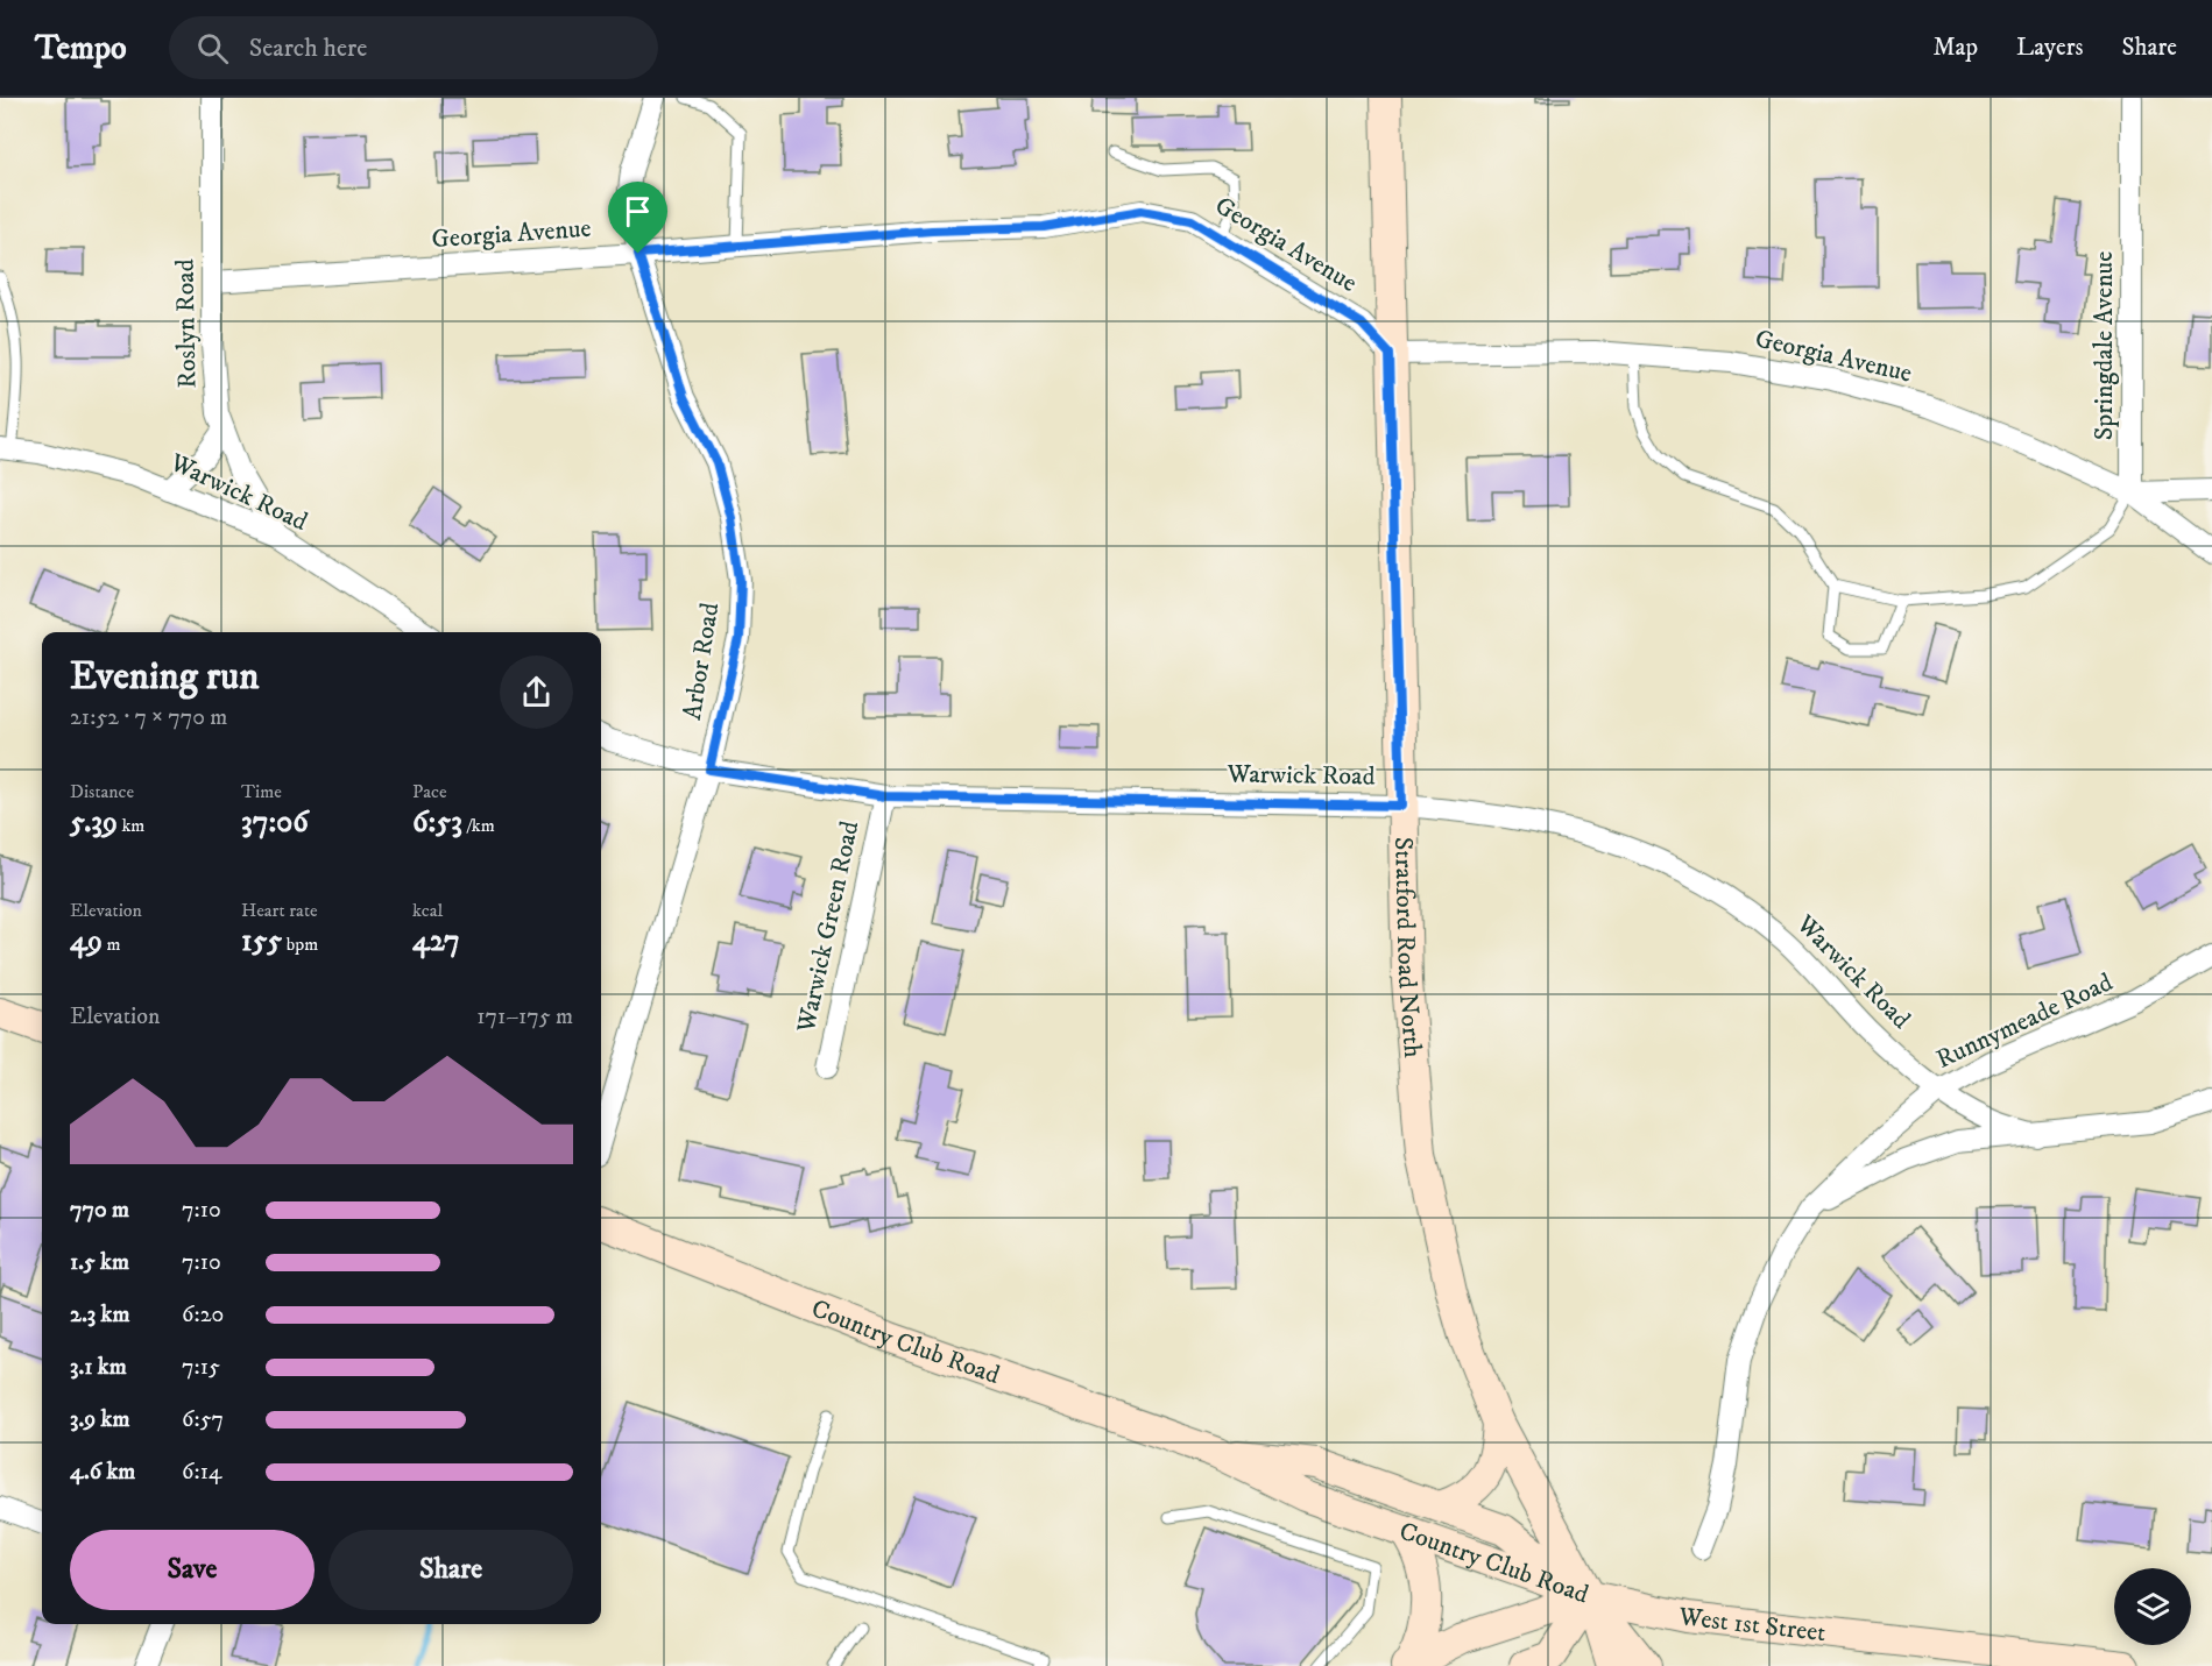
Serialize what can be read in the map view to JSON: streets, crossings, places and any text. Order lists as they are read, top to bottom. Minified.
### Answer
{"streets":{"main road":["Stratford Road North","Country Club Road","West 1st Street"],"street":["Georgia Avenue","Roslyn Road","Springdale Avenue","Warwick Road","Arbor Road","Warwick Green Road","Runnymeade Road"]},"crossings":[["Georgia Avenue","Roslyn Road"],["Georgia Avenue","Springdale Avenue"],["Georgia Avenue","Arbor Road"],["Georgia Avenue","Stratford Road North"],["Roslyn Road","Warwick Road"],["Warwick Road","Arbor Road"],["Warwick Road","Warwick Green Road"],["Warwick Road","Stratford Road North"],["Warwick Road","Runnymeade Road"],["Stratford Road North","Country Club Road"],["Stratford Road North","West 1st Street"],["Country Club Road","West 1st Street"]],"page":{"header":"Tempo","search":"Search here","nav":["Map","Layers","Share"],"heading":["Evening run","21:52 · 7 × 770 m"],"stats":[["Distance","5.39 km"],["Time","37:06"],["Pace","6:53 /km"],["Elevation","49 m"],["Heart rate","155 bpm"],["kcal","427"]],"chart":["Elevation","171–175 m"],"list":[{"name":"770 m","note":"7:10"},{"name":"1.5 km","note":"7:10"},{"name":"2.3 km","note":"6:20"},{"name":"3.1 km","note":"7:15"},{"name":"3.9 km","note":"6:57"},{"name":"4.6 km","note":"6:14"}],"buttons":["Save","Share"]}}
